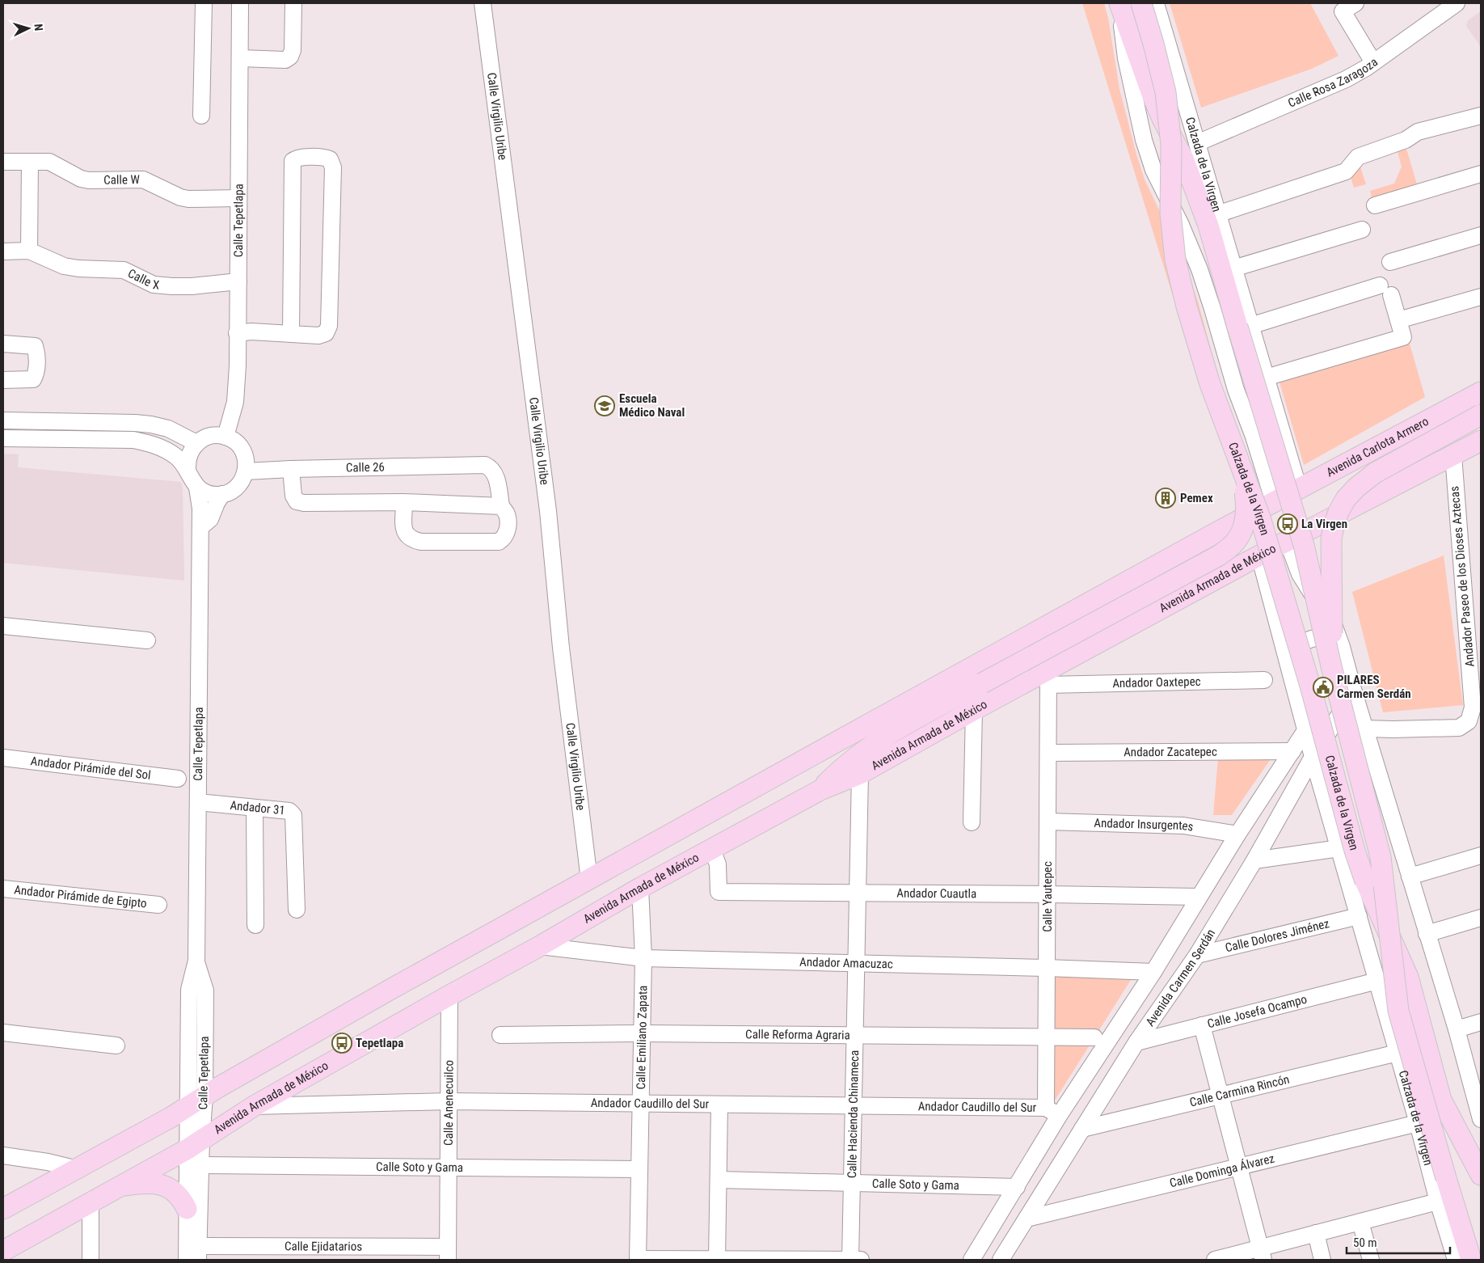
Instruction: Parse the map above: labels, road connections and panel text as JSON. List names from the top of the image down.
{
  "streets": {
    "main road": ["Calzada de la Virgen", "Avenida Carlota Armero", "Avenida Armada de México"],
    "street": [
      "Calle Rosa Zaragoza",
      "Calle Virgilio Uribe",
      "Calle W",
      "Calle Tepetlapa",
      "Calle X",
      "Calle 26",
      "Andador Paseo de los Dioses Aztecas",
      "Andador Oaxtepec",
      "Andador Zacatepec",
      "Andador Pirámide del Sol",
      "Andador 31",
      "Andador Insurgentes",
      "Andador Cuautla",
      "Andador Pirámide de Egipto",
      "Calle Yautepec",
      "Calle Dolores Jiménez",
      "Andador Amacuzac",
      "Avenida Carmen Serdán",
      "Calle Josefa Ocampo",
      "Calle Reforma Agraria",
      "Calle Emiliano Zapata",
      "Calle Carmina Rincón",
      "Calle Anenecuilco",
      "Andador Caudillo del Sur",
      "Calle Hacienda Chinameca",
      "Calle Soto y Gama",
      "Calle Dominga Álvarez",
      "Calle Ejidatarios"
    ]
  },
  "crossings": [
    ["Calle Rosa Zaragoza", "Calzada de la Virgen"],
    ["Calzada de la Virgen", "Avenida Carlota Armero"],
    ["Calzada de la Virgen", "Avenida Armada de México"],
    ["Calzada de la Virgen", "Calle Dolores Jiménez"],
    ["Calzada de la Virgen", "Avenida Carmen Serdán"],
    ["Calzada de la Virgen", "Calle Josefa Ocampo"],
    ["Calzada de la Virgen", "Calle Carmina Rincón"],
    ["Calzada de la Virgen", "Calle Dominga Álvarez"],
    ["Calle W", "Calle Tepetlapa"],
    ["Calle Tepetlapa", "Calle X"],
    ["Calle Tepetlapa", "Calle 26"],
    ["Calle Tepetlapa", "Avenida Armada de México"],
    ["Calle Tepetlapa", "Andador 31"],
    ["Calle Tepetlapa", "Calle Soto y Gama"],
    ["Calle Tepetlapa", "Calle Ejidatarios"],
    ["Avenida Armada de México", "Andador Oaxtepec"],
    ["Avenida Armada de México", "Andador Cuautla"],
    ["Avenida Armada de México", "Calle Yautepec"],
    ["Avenida Armada de México", "Andador Amacuzac"],
    ["Avenida Armada de México", "Calle Emiliano Zapata"],
    ["Avenida Armada de México", "Calle Anenecuilco"],
    ["Avenida Armada de México", "Andador Caudillo del Sur"],
    ["Avenida Armada de México", "Calle Hacienda Chinameca"],
    ["Andador Oaxtepec", "Calle Yautepec"],
    ["Andador Zacatepec", "Calle Yautepec"],
    ["Andador Zacatepec", "Avenida Carmen Serdán"],
    ["Andador Insurgentes", "Calle Yautepec"],
    ["Andador Insurgentes", "Avenida Carmen Serdán"],
    ["Andador Cuautla", "Calle Yautepec"],
    ["Andador Cuautla", "Avenida Carmen Serdán"],
    ["Andador Cuautla", "Calle Hacienda Chinameca"],
    ["Calle Yautepec", "Andador Amacuzac"],
    ["Calle Yautepec", "Avenida Carmen Serdán"],
    ["Calle Yautepec", "Calle Reforma Agraria"],
    ["Calle Yautepec", "Andador Caudillo del Sur"],
    ["Calle Dolores Jiménez", "Avenida Carmen Serdán"],
    ["Andador Amacuzac", "Avenida Carmen Serdán"],
    ["Andador Amacuzac", "Calle Emiliano Zapata"],
    ["Andador Amacuzac", "Calle Hacienda Chinameca"],
    ["Avenida Carmen Serdán", "Calle Josefa Ocampo"],
    ["Avenida Carmen Serdán", "Calle Carmina Rincón"],
    ["Avenida Carmen Serdán", "Andador Caudillo del Sur"],
    ["Avenida Carmen Serdán", "Calle Soto y Gama"],
    ["Avenida Carmen Serdán", "Calle Dominga Álvarez"],
    ["Calle Reforma Agraria", "Calle Emiliano Zapata"],
    ["Calle Reforma Agraria", "Calle Hacienda Chinameca"],
    ["Calle Emiliano Zapata", "Andador Caudillo del Sur"],
    ["Calle Emiliano Zapata", "Calle Soto y Gama"],
    ["Calle Anenecuilco", "Andador Caudillo del Sur"],
    ["Calle Anenecuilco", "Calle Soto y Gama"],
    ["Calle Anenecuilco", "Calle Ejidatarios"],
    ["Andador Caudillo del Sur", "Calle Hacienda Chinameca"],
    ["Calle Hacienda Chinameca", "Calle Soto y Gama"]
  ],
  "places": {
    "school or university": ["Escuela Médico Naval"],
    "building": ["Pemex"],
    "bus stop": ["La Virgen", "Tepetlapa"],
    "public building": ["PILARES Carmen Serdán"]
  },
  "scale_bar": "50 m",
  "north": "right"
}
